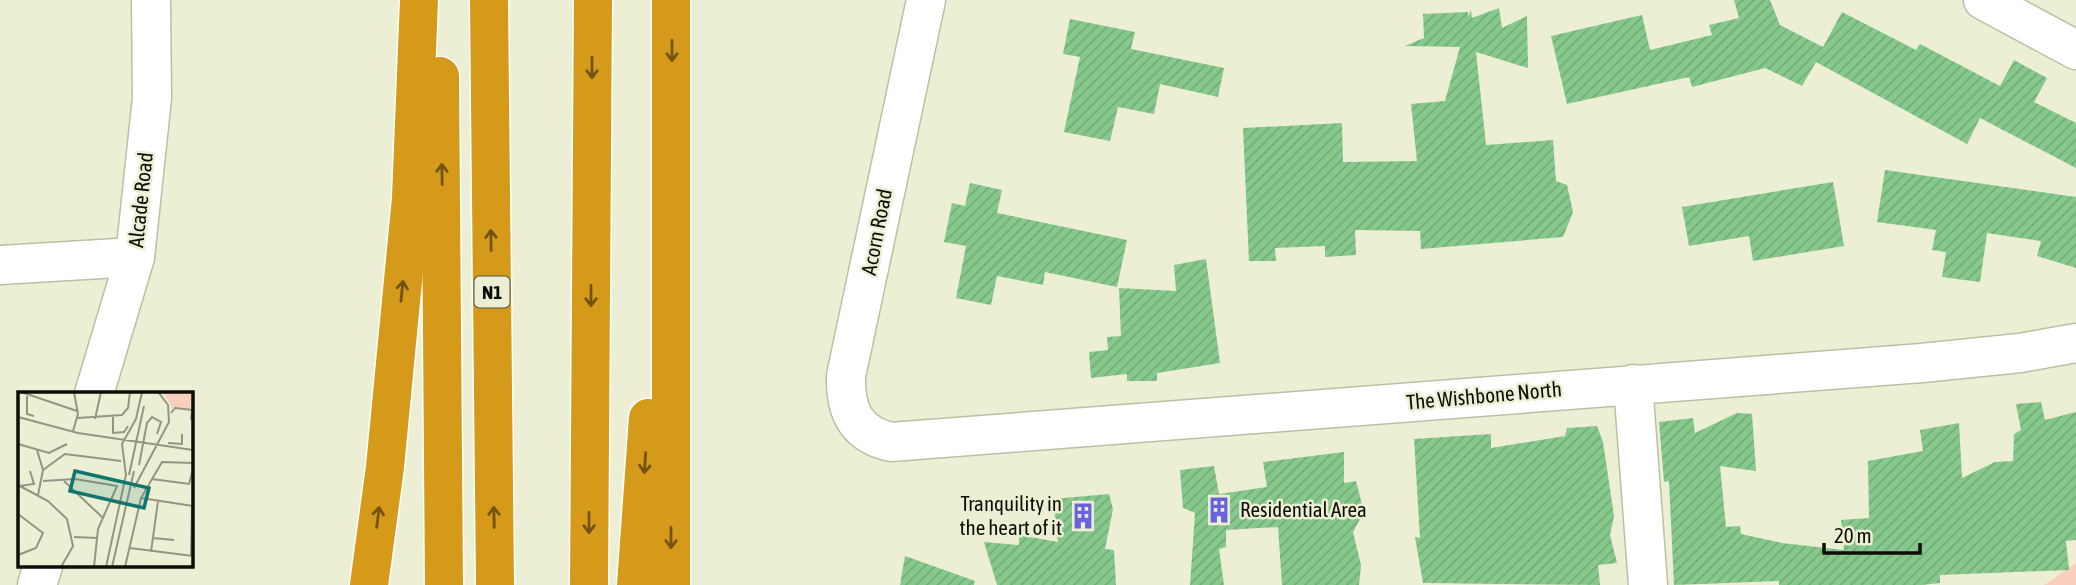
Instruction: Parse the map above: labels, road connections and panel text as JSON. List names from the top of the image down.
{
  "streets": {
    "highway": ["N1"],
    "street": ["Alcade Road", "Acorn Road", "The Wishbone North"]
  },
  "crossings": [
    ["Acorn Road", "The Wishbone North"]
  ],
  "places": {
    "building": ["Residential Area", "Tranquility in the heart of it"]
  },
  "scale_bar": "20 m"
}
